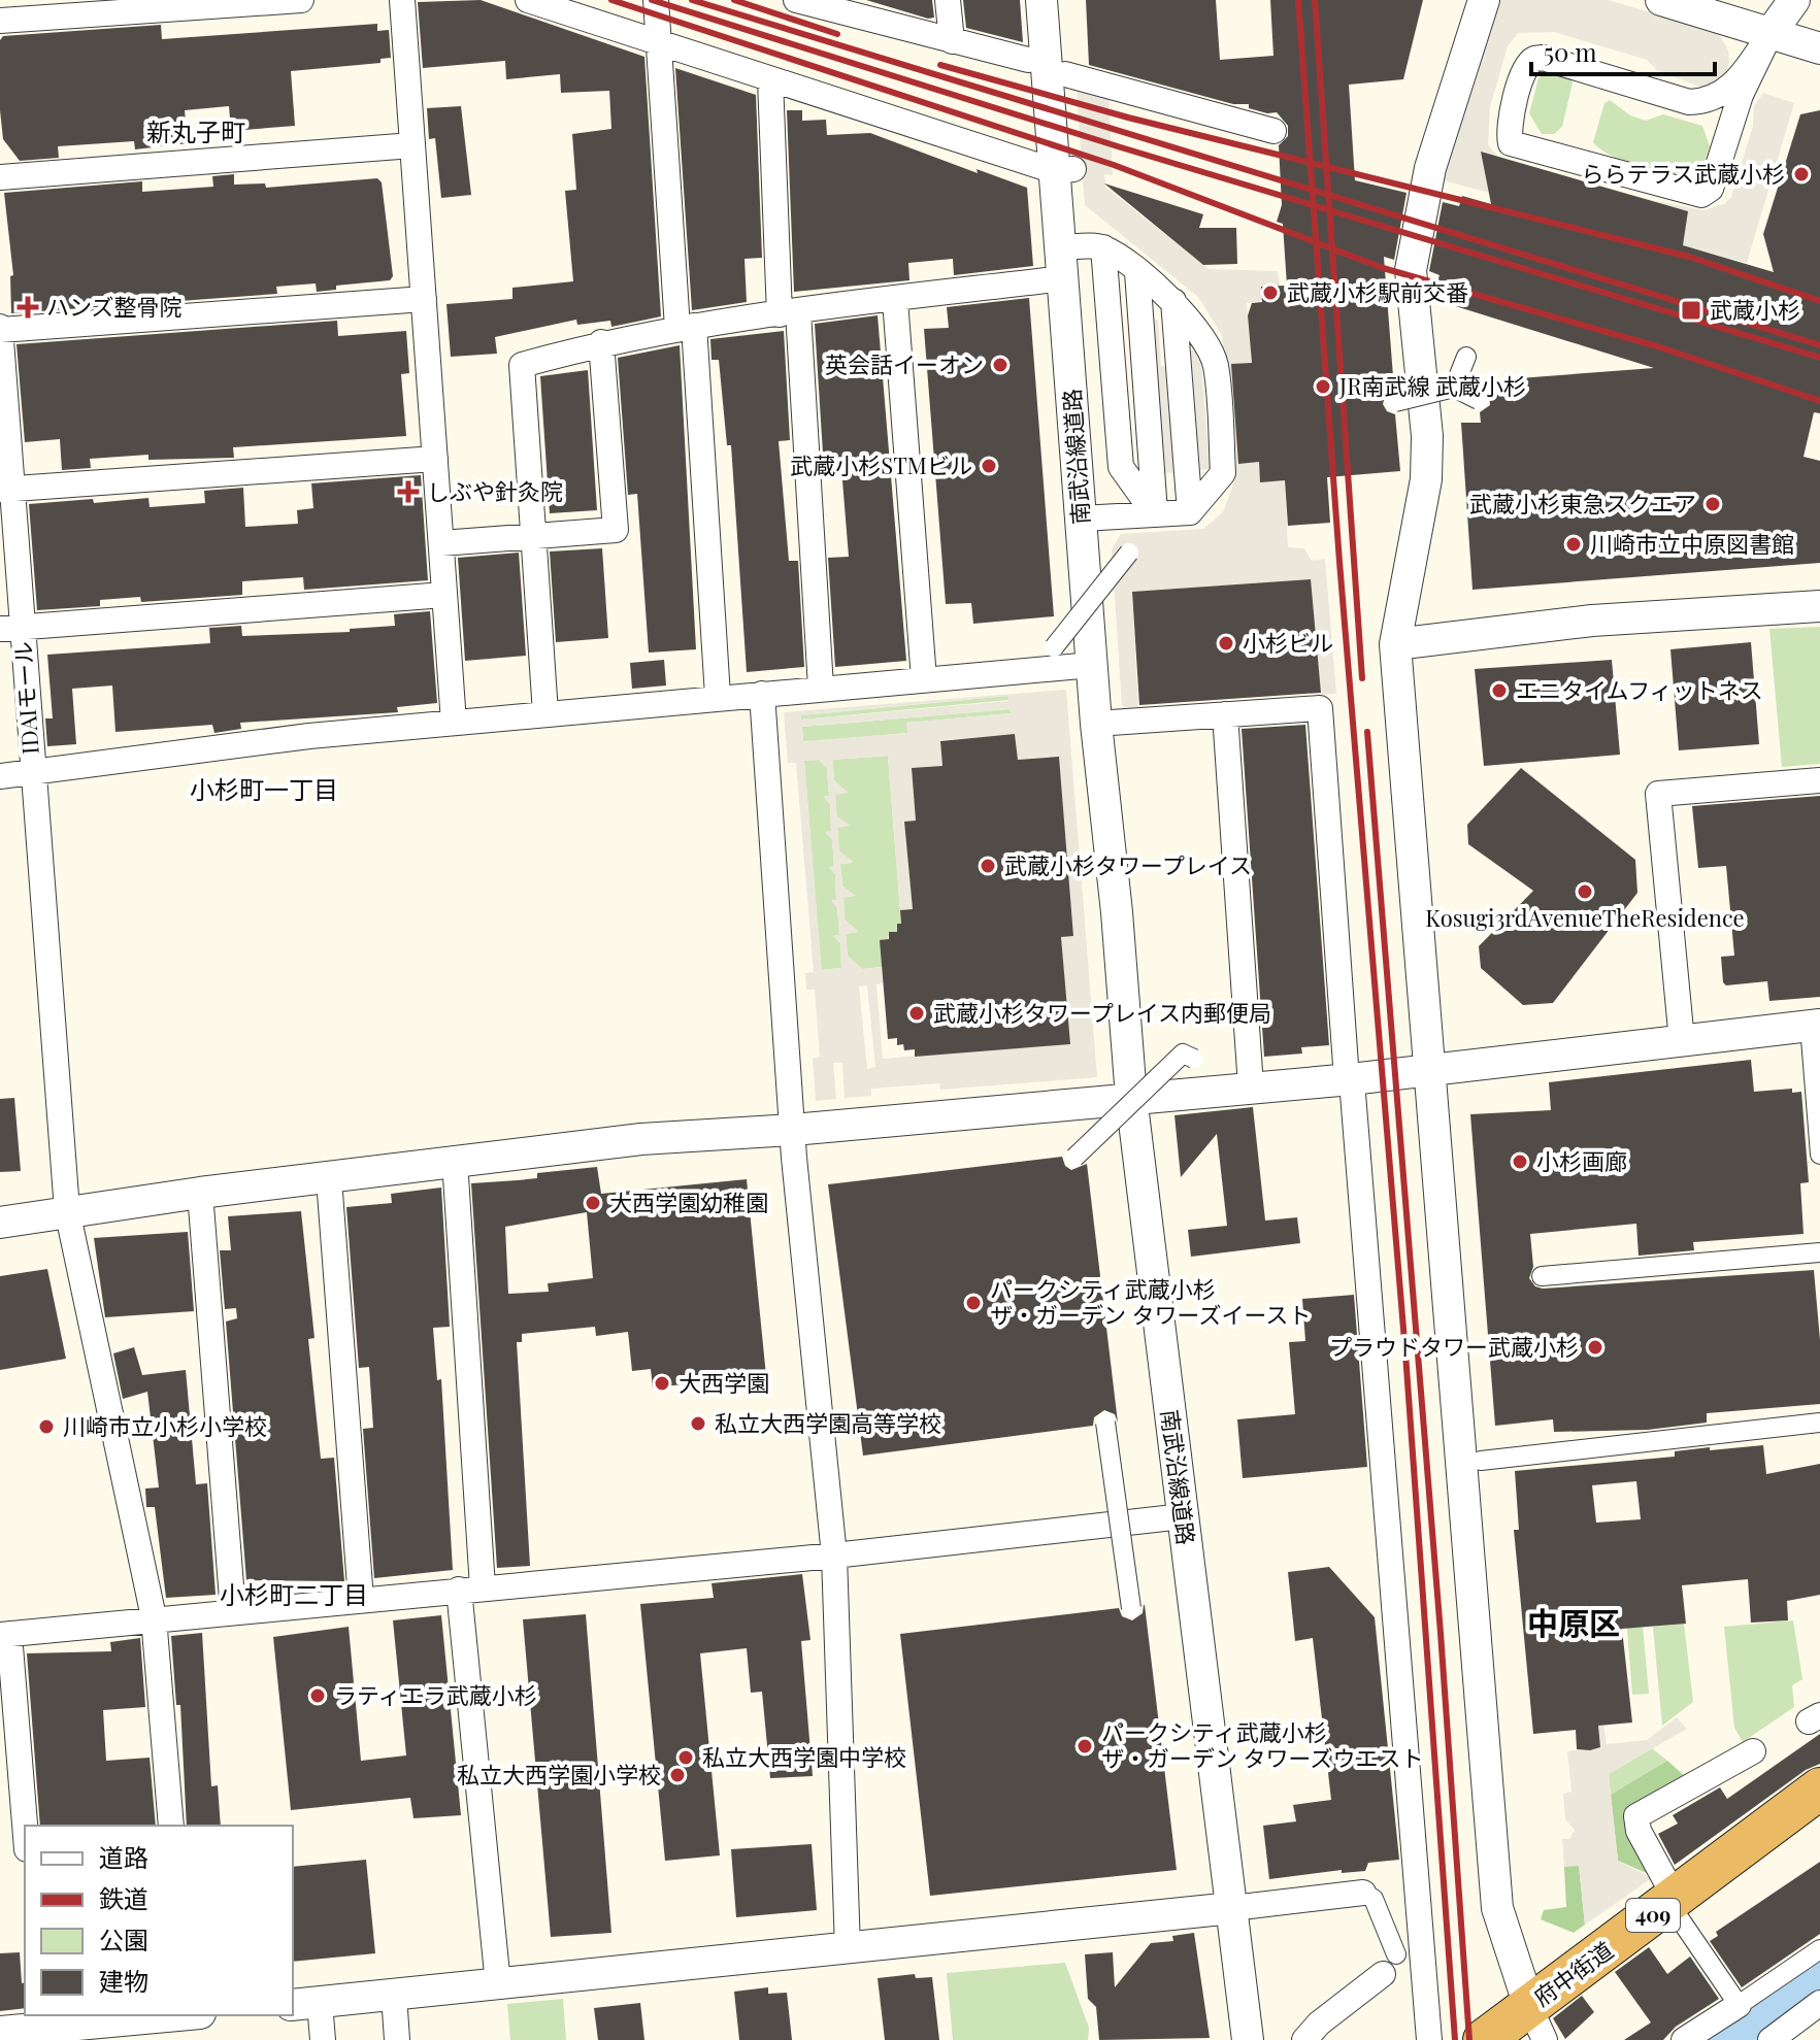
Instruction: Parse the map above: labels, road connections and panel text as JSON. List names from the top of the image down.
{
  "streets": {
    "highway": ["409", "府中街道"],
    "street": ["南武沿線道路", "IDAIモール"]
  },
  "districts": [
    "新丸子町",
    "小杉町一丁目",
    "小杉町二丁目",
    "中原区"
  ],
  "places": {
    "other": [
      "ららテラス武蔵小杉",
      "武蔵小杉駅前交番",
      "英会話イーオン",
      "JR南武線 武蔵小杉",
      "武蔵小杉STMビル",
      "武蔵小杉東急スクエア",
      "川崎市立中原図書館",
      "小杉ビル",
      "エニタイムフィットネス",
      "武蔵小杉タワープレイス",
      "Kosugi3rdAvenueTheResidence",
      "武蔵小杉タワープレイス内郵便局",
      "小杉画廊",
      "大西学園幼稚園",
      "パークシティ武蔵小杉 ザ・ガーデン タワーズイースト",
      "プラウドタワー武蔵小杉",
      "大西学園",
      "私立大西学園高等学校",
      "川崎市立小杉小学校",
      "ラティエラ武蔵小杉",
      "パークシティ武蔵小杉 ザ・ガーデン タワーズウエスト",
      "私立大西学園中学校",
      "私立大西学園小学校"
    ],
    "health": ["ハンズ整骨院", "しぶや針灸院"],
    "transit": ["武蔵小杉"]
  },
  "legend": [
    "道路",
    "鉄道",
    "公園",
    "建物"
  ],
  "scale_bar": "50 m"
}
